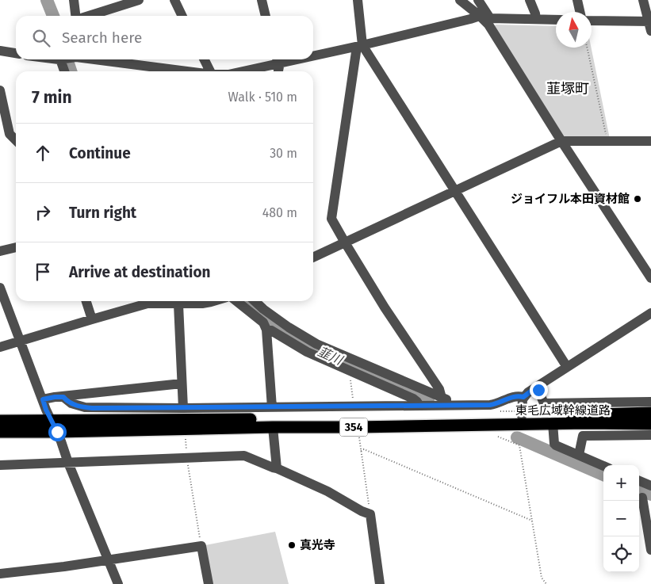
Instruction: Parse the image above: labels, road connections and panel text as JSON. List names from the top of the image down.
{
  "streets": {
    "highway": ["東毛広域幹線道路", "354"]
  },
  "districts": ["韮塚町"],
  "water": ["韮川"],
  "places": ["ジョイフル本田資材館", "真光寺"],
  "north": "top",
  "page": {
    "search": "Search here",
    "heading": ["7 min", "Walk · 510 m"],
    "list": [
      ["Continue", "30 m"],
      ["Turn right", "480 m"],
      "Arrive at destination"
    ],
    "map_buttons": ["+", "−"]
  }
}
